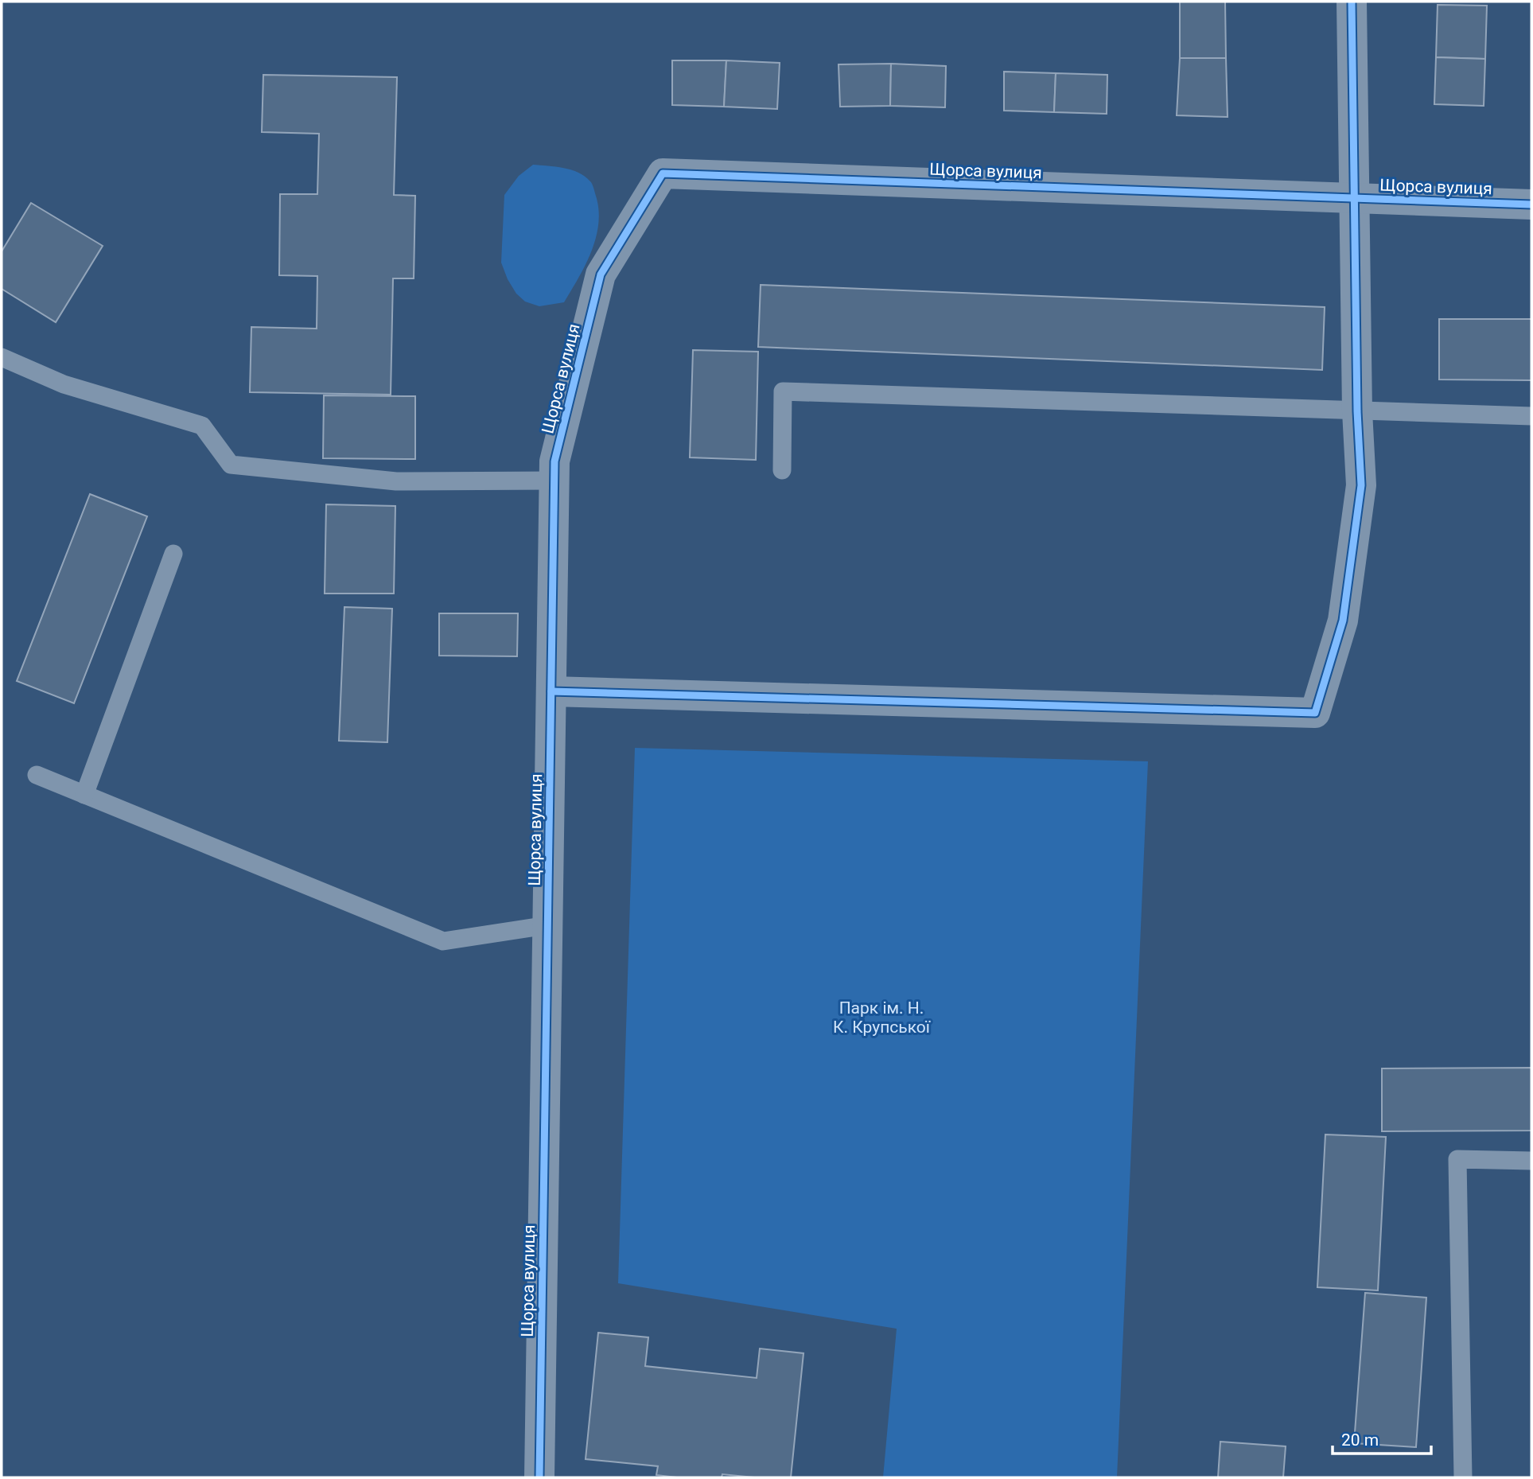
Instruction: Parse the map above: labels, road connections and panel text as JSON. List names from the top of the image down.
{
  "streets": {
    "street": ["Щорса вулиця"]
  },
  "parks": ["Парк ім. Н. К. Крупської"],
  "scale_bar": "20 m"
}
